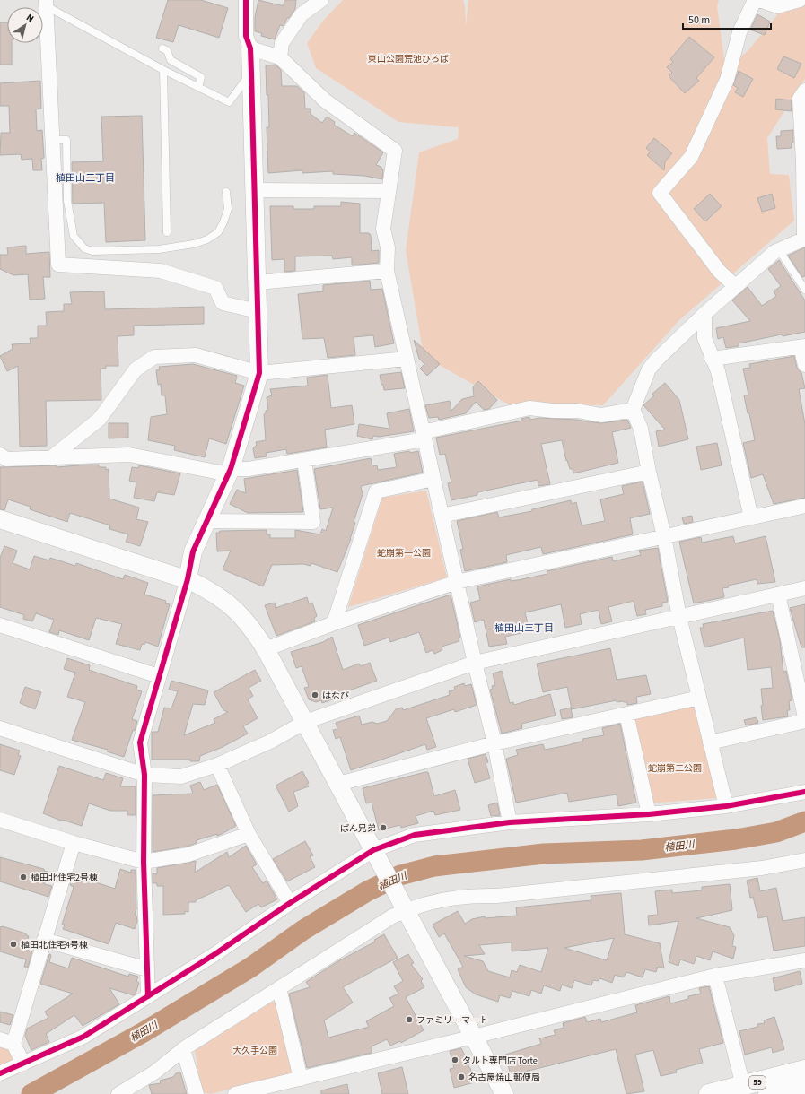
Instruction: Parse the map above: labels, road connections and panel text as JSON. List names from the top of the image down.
{
  "streets": {
    "main road": ["59"]
  },
  "districts": ["植田山二丁目", "植田山三丁目"],
  "water": ["植田川"],
  "parks": [
    "東山公園荒池ひろば",
    "蛇崩第一公園",
    "蛇崩第二公園",
    "大久手公園"
  ],
  "places": [
    "はなび",
    "ぱん兄弟",
    "植田北住宅2号棟",
    "植田北住宅4号棟",
    "ファミリーマート",
    "タルト専門店 Torte",
    "名古屋焼山郵便局"
  ],
  "scale_bar": "50 m",
  "north": "top right"
}
